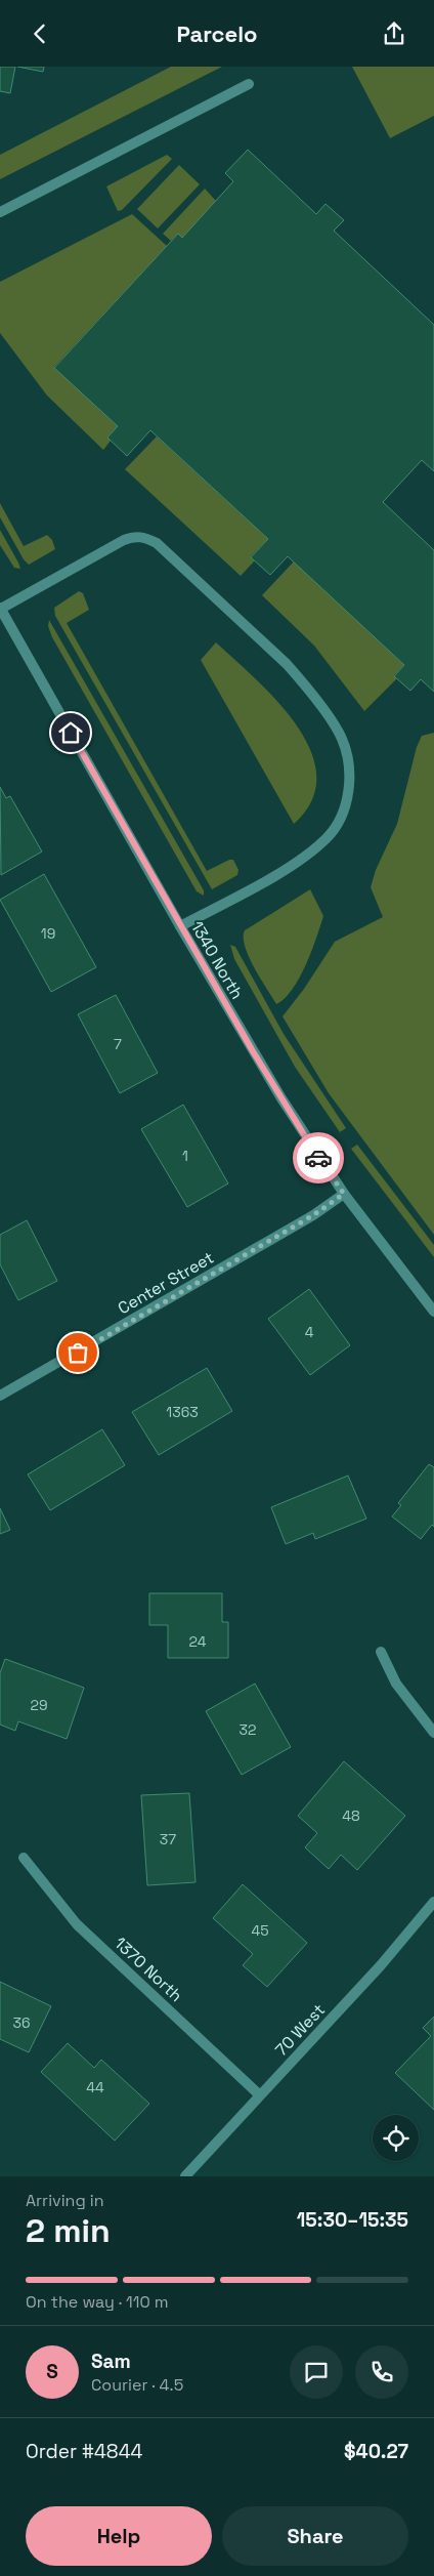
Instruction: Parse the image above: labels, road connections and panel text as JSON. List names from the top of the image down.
{
  "streets": {
    "street": [
      "1340 North",
      "Center Street",
      "1370 North",
      "70 West"
    ]
  },
  "crossings": [
    ["1340 North", "Center Street"],
    ["1370 North", "70 West"]
  ],
  "house_numbers": [
    "19",
    "7",
    "1",
    "4",
    "1363",
    "24",
    "29",
    "32",
    "48",
    "37",
    "45",
    "36",
    "44"
  ],
  "page": {
    "header": "Parcelo",
    "heading": ["2 min", "Arriving in", "15:30–15:35"],
    "panel": [
      "Sam",
      "Courier · 4.5",
      "Order #4844",
      "$40.27"
    ],
    "bar": "On the way · 110 m",
    "round": "S",
    "buttons": ["Help", "Share"]
  }
}
